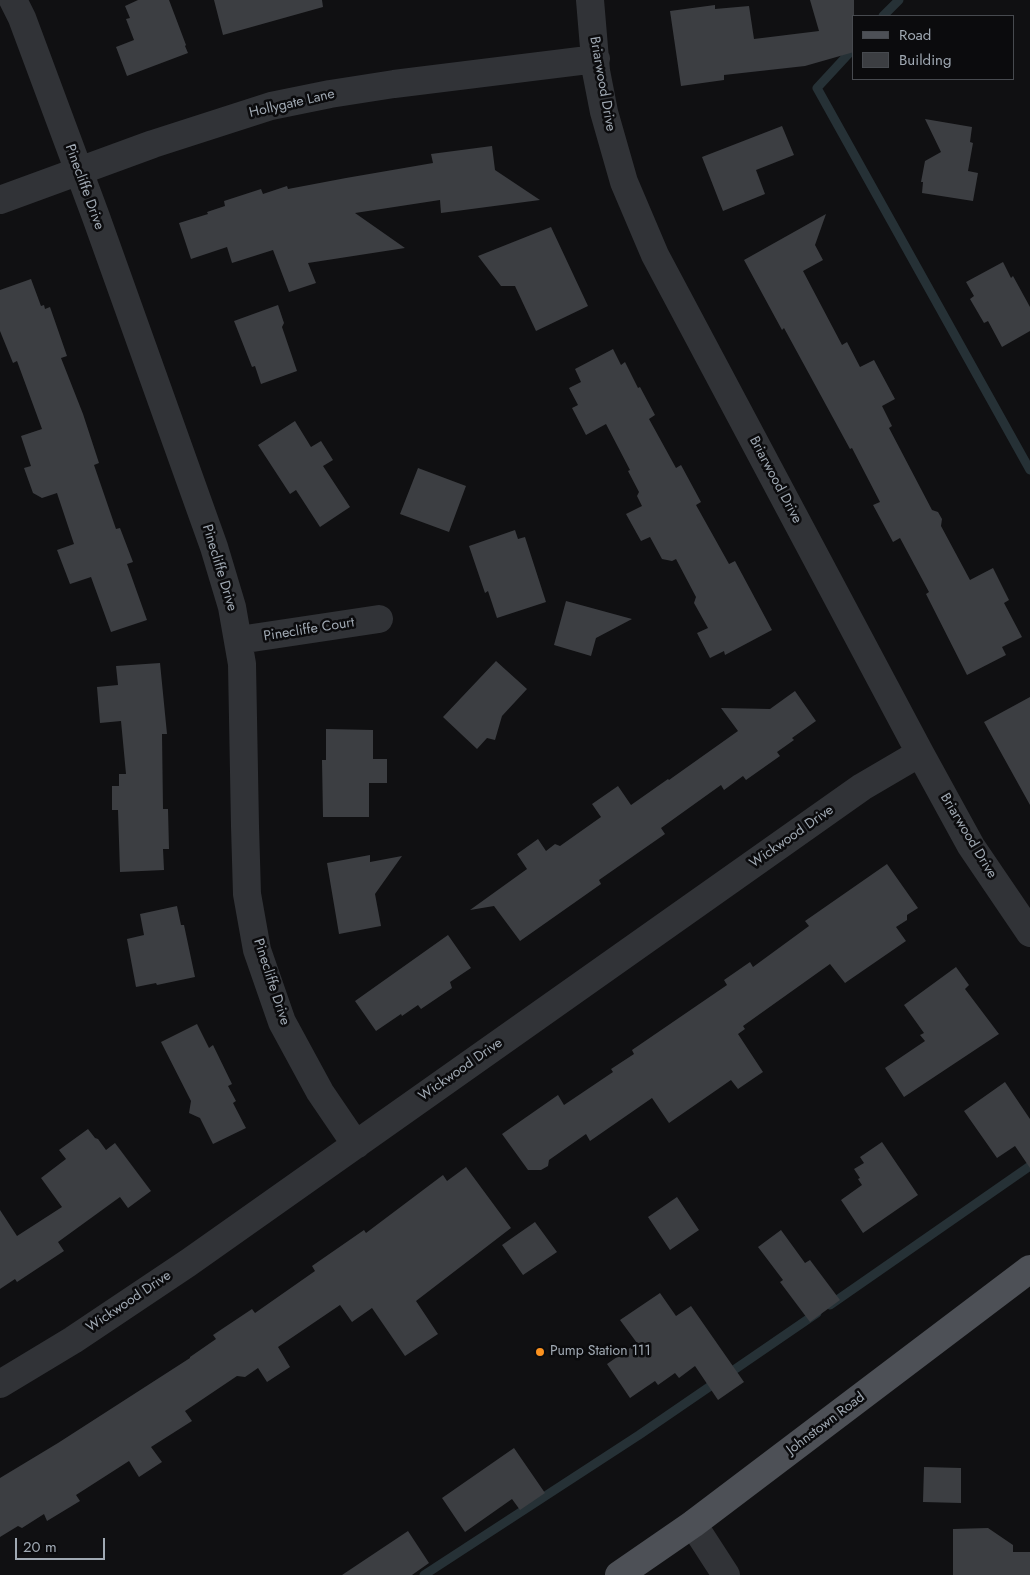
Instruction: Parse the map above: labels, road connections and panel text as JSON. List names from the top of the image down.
{
  "streets": {
    "main road": ["Johnstown Road"],
    "street": [
      "Briarwood Drive",
      "Hollygate Lane",
      "Pinecliffe Drive",
      "Pinecliffe Court",
      "Wickwood Drive"
    ]
  },
  "crossings": [
    ["Briarwood Drive", "Hollygate Lane"],
    ["Briarwood Drive", "Wickwood Drive"],
    ["Hollygate Lane", "Pinecliffe Drive"],
    ["Pinecliffe Drive", "Pinecliffe Court"],
    ["Pinecliffe Drive", "Wickwood Drive"]
  ],
  "places": ["Pump Station 111"],
  "legend": ["Road", "Building"],
  "scale_bar": "20 m"
}
